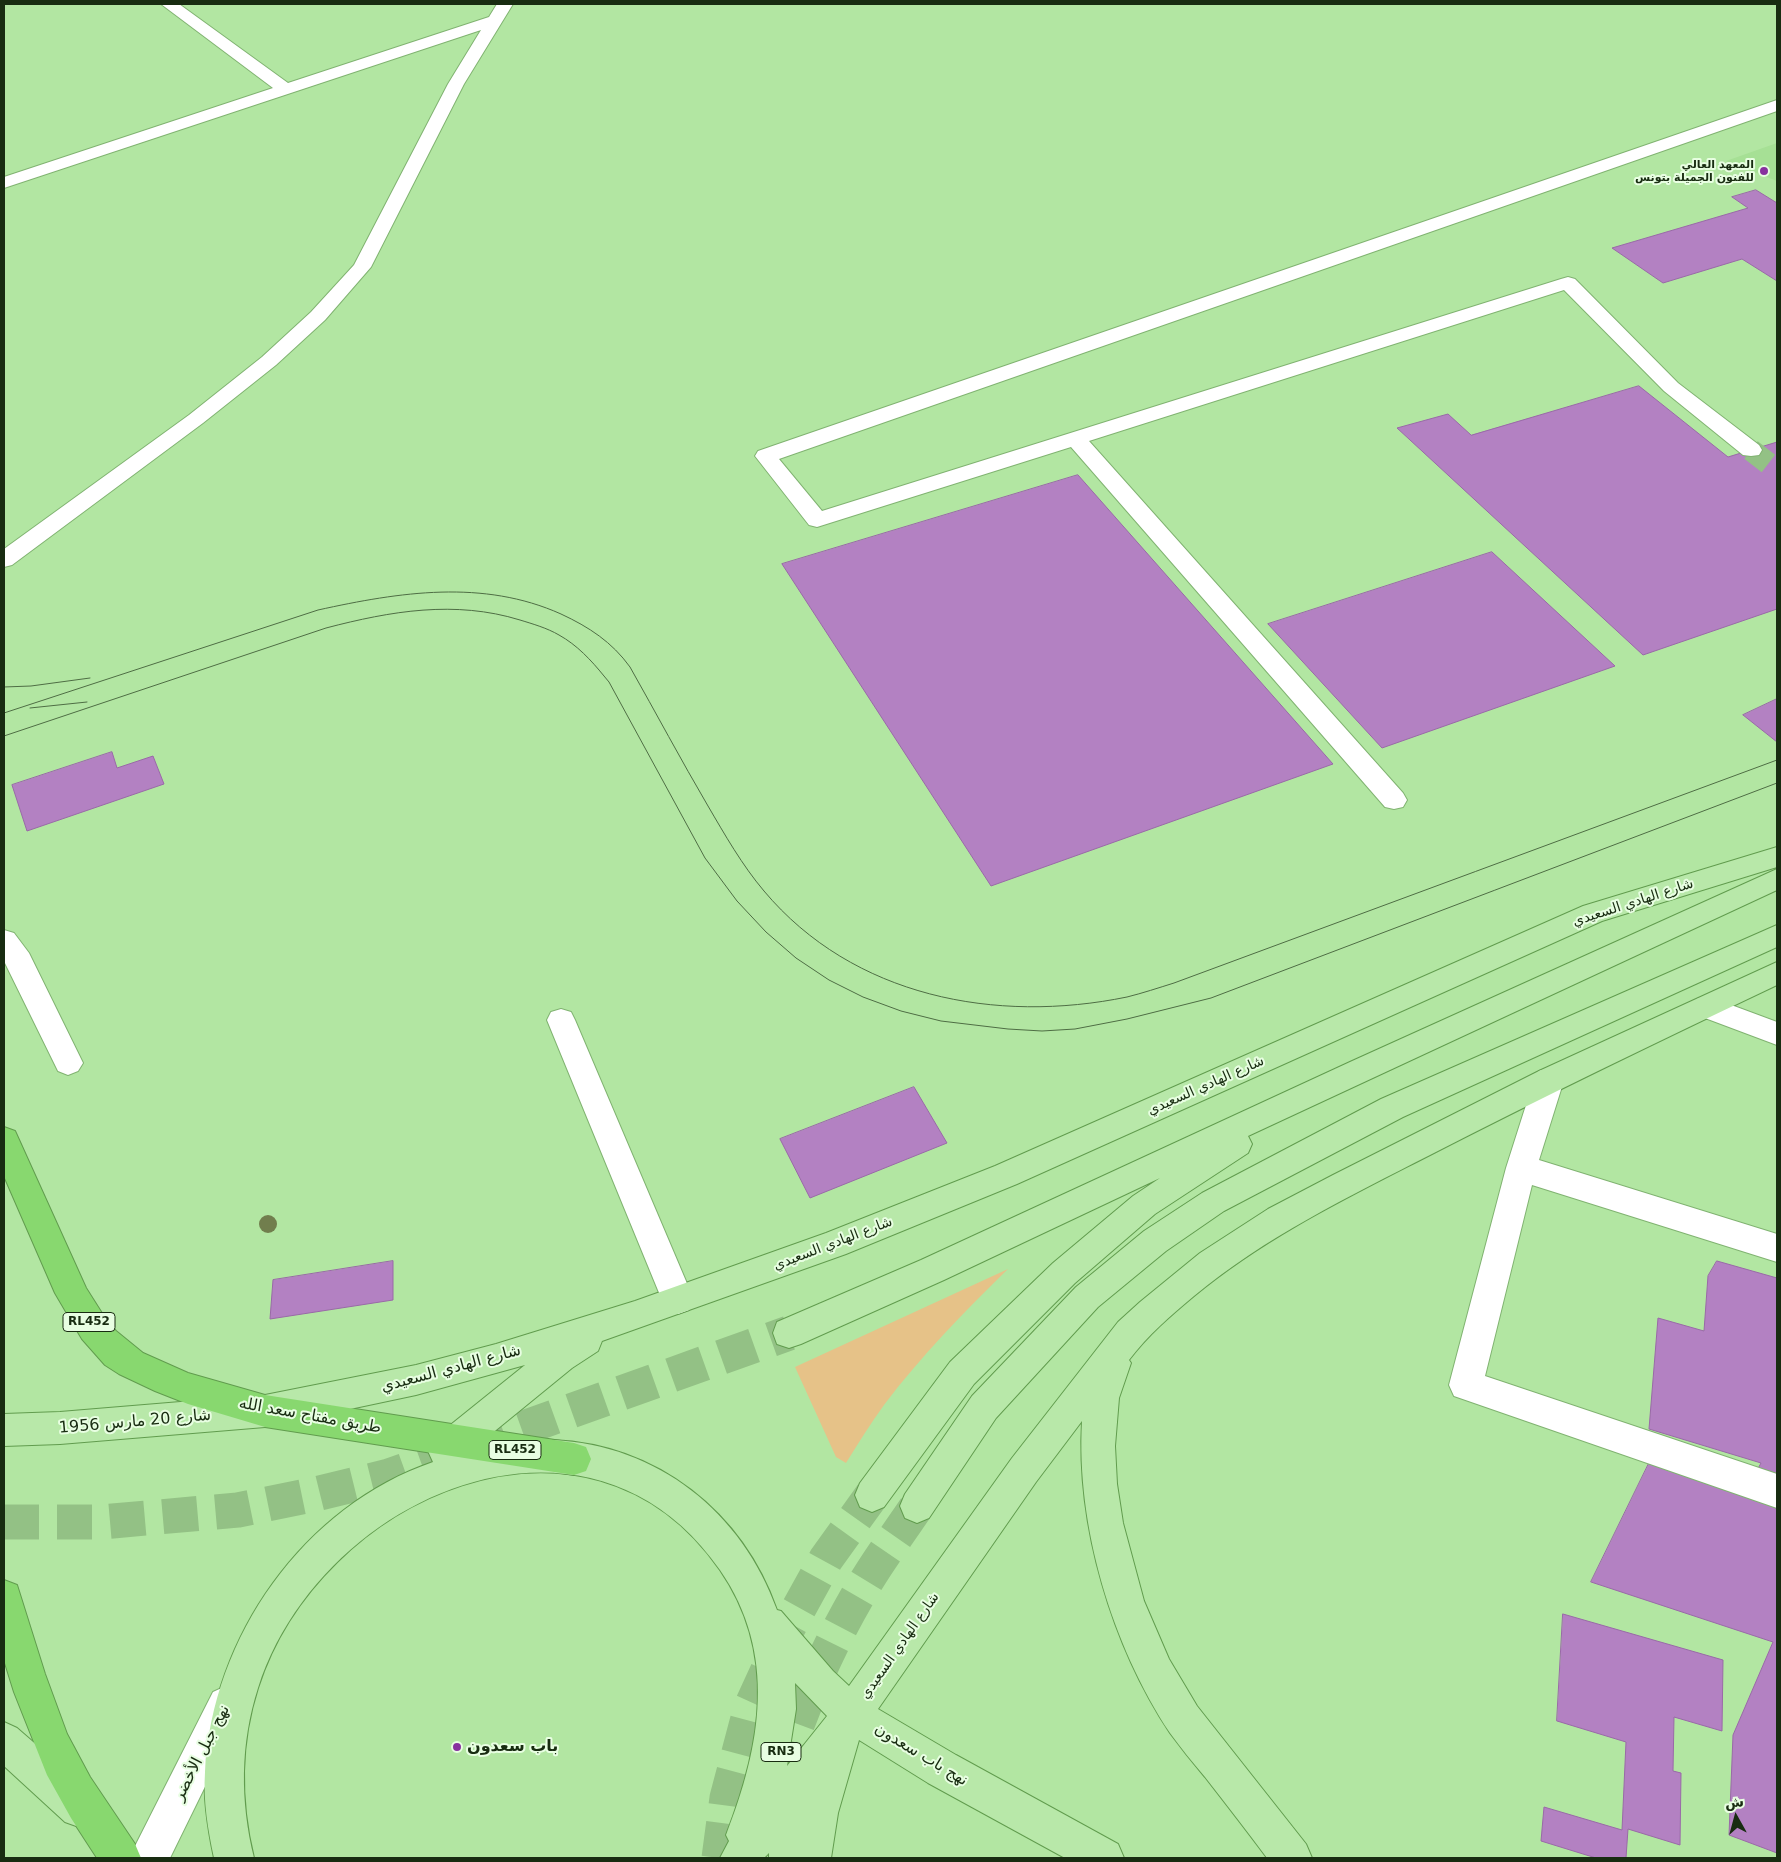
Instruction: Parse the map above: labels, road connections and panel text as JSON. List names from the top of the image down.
{
  "streets": {
    "highway": ["RL452", "طريق مفتاح سعد الله"],
    "main road": [
      "شارع الهادي السعيدي",
      "شارع 20 مارس 1956",
      "RN3",
      "نهج باب سعدون"
    ],
    "street": ["نهج جبل الأخضر"]
  },
  "crossings": [
    ["شارع الهادي السعيدي", "RL452"],
    ["شارع الهادي السعيدي", "طريق مفتاح سعد الله"],
    ["شارع الهادي السعيدي", "شارع 20 مارس 1956"],
    ["شارع الهادي السعيدي", "RN3"],
    ["شارع الهادي السعيدي", "نهج باب سعدون"],
    ["RL452", "طريق مفتاح سعد الله"],
    ["RL452", "RN3"],
    ["RL452", "نهج جبل الأخضر"],
    ["RL452", "نهج باب سعدون"],
    ["طريق مفتاح سعد الله", "شارع 20 مارس 1956"]
  ],
  "places": ["المعهد العالي للفنون الجميلة بتونس", "باب سعدون"],
  "north": "top"
}
